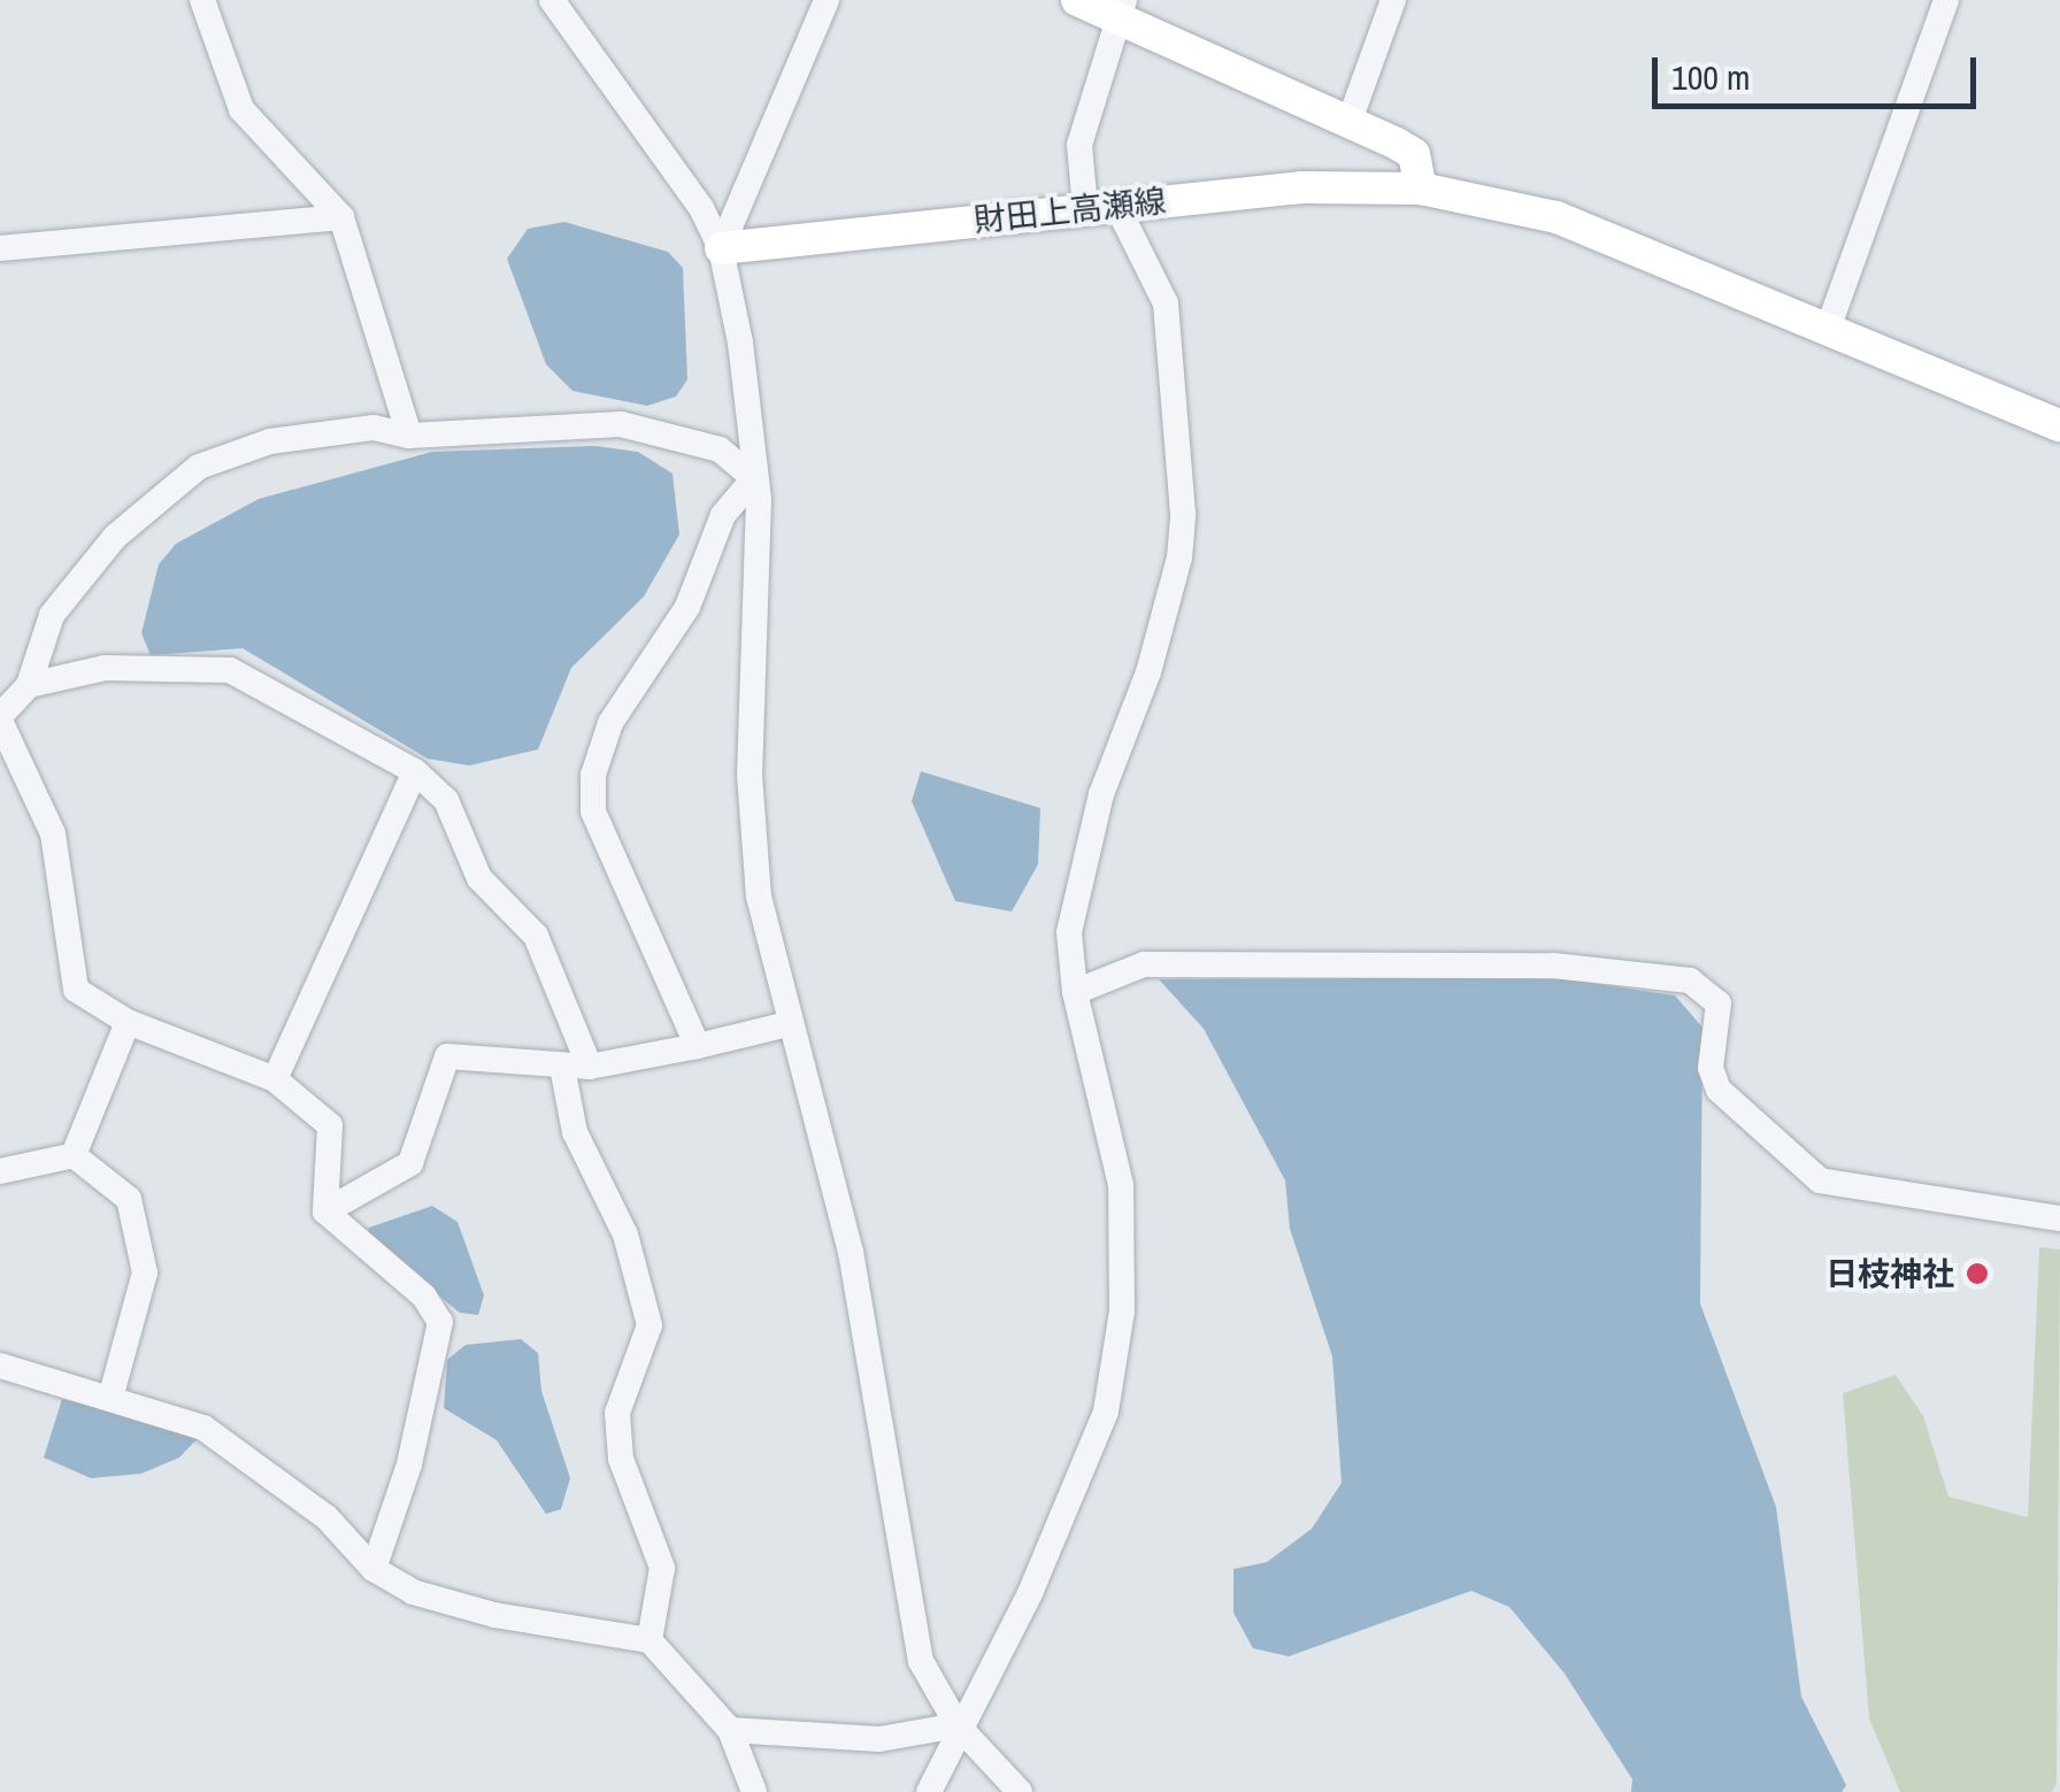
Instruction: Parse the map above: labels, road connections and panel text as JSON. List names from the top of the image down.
{
  "streets": {
    "main road": ["財田上高瀬線"]
  },
  "places": ["日枝神社"],
  "scale_bar": "100 m"
}
